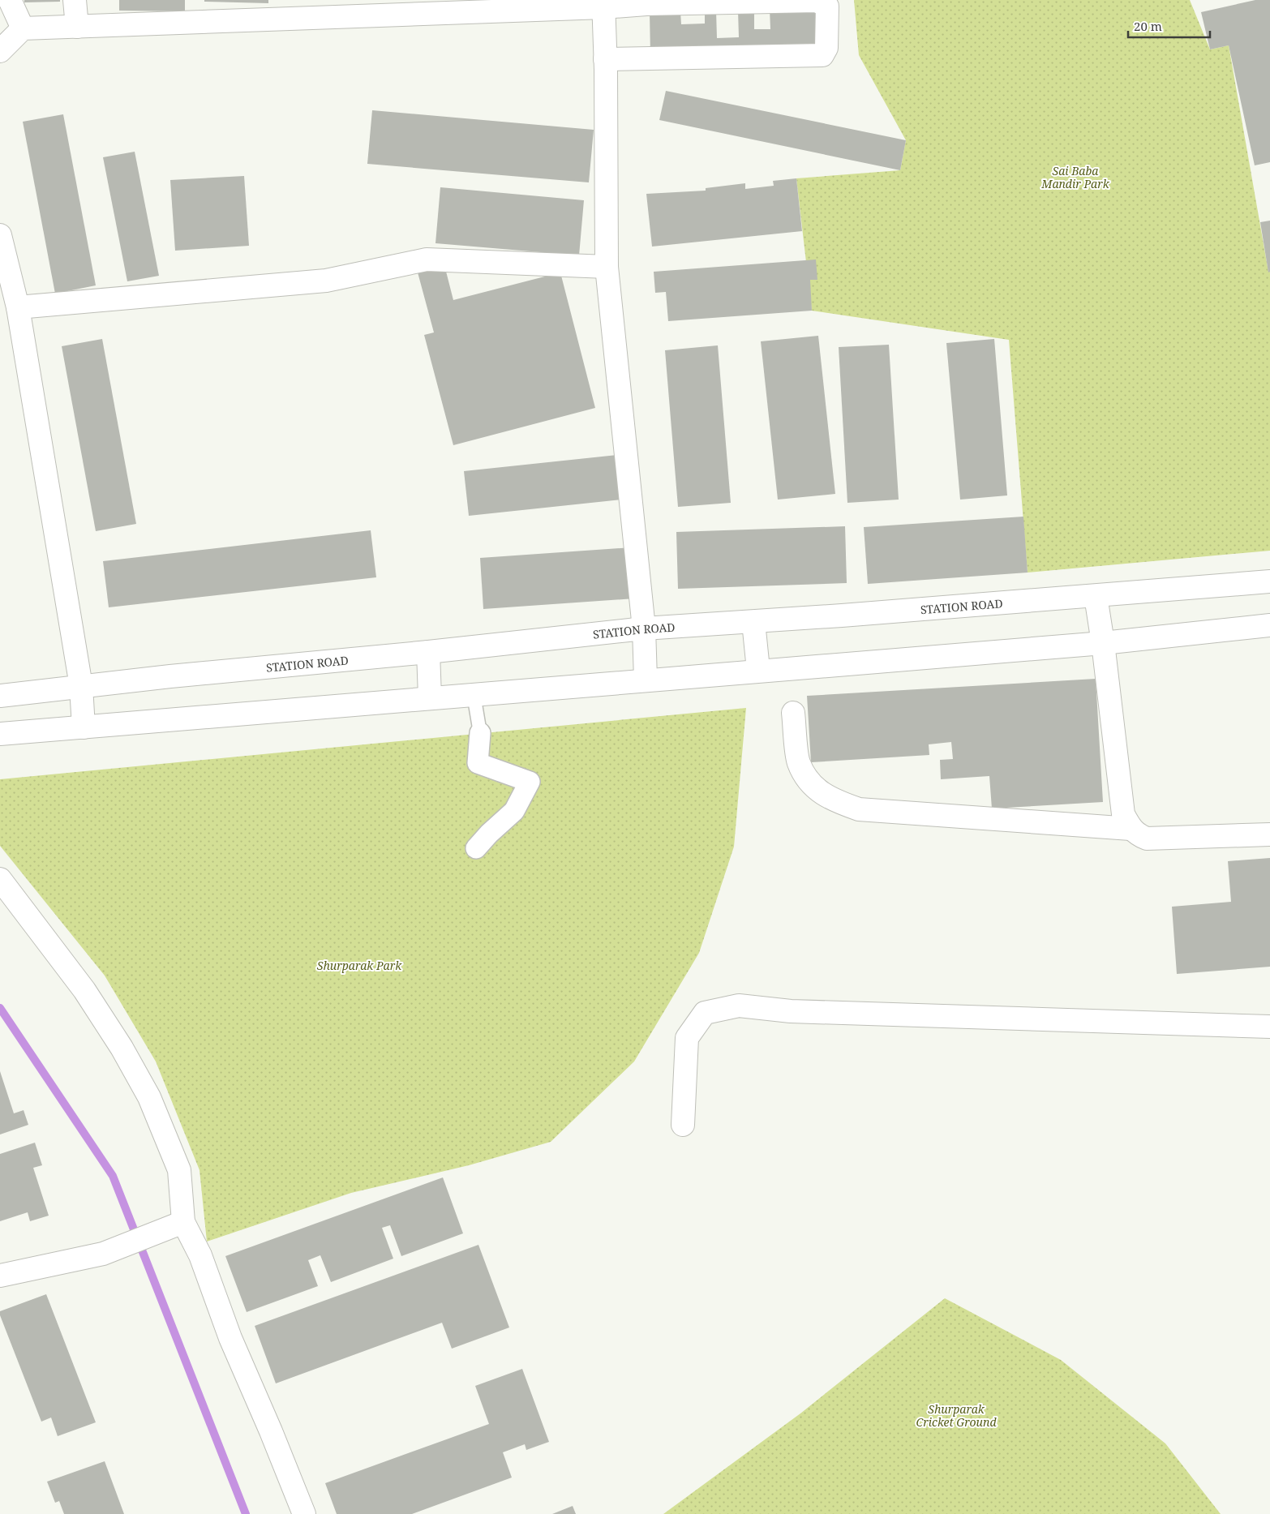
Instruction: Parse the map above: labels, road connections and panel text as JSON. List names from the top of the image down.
{
  "streets": {
    "street": ["STATION ROAD"]
  },
  "parks": ["Sai Baba Mandir Park", "Shurparak Park", "Shurparak Cricket Ground"],
  "scale_bar": "20 m"
}
